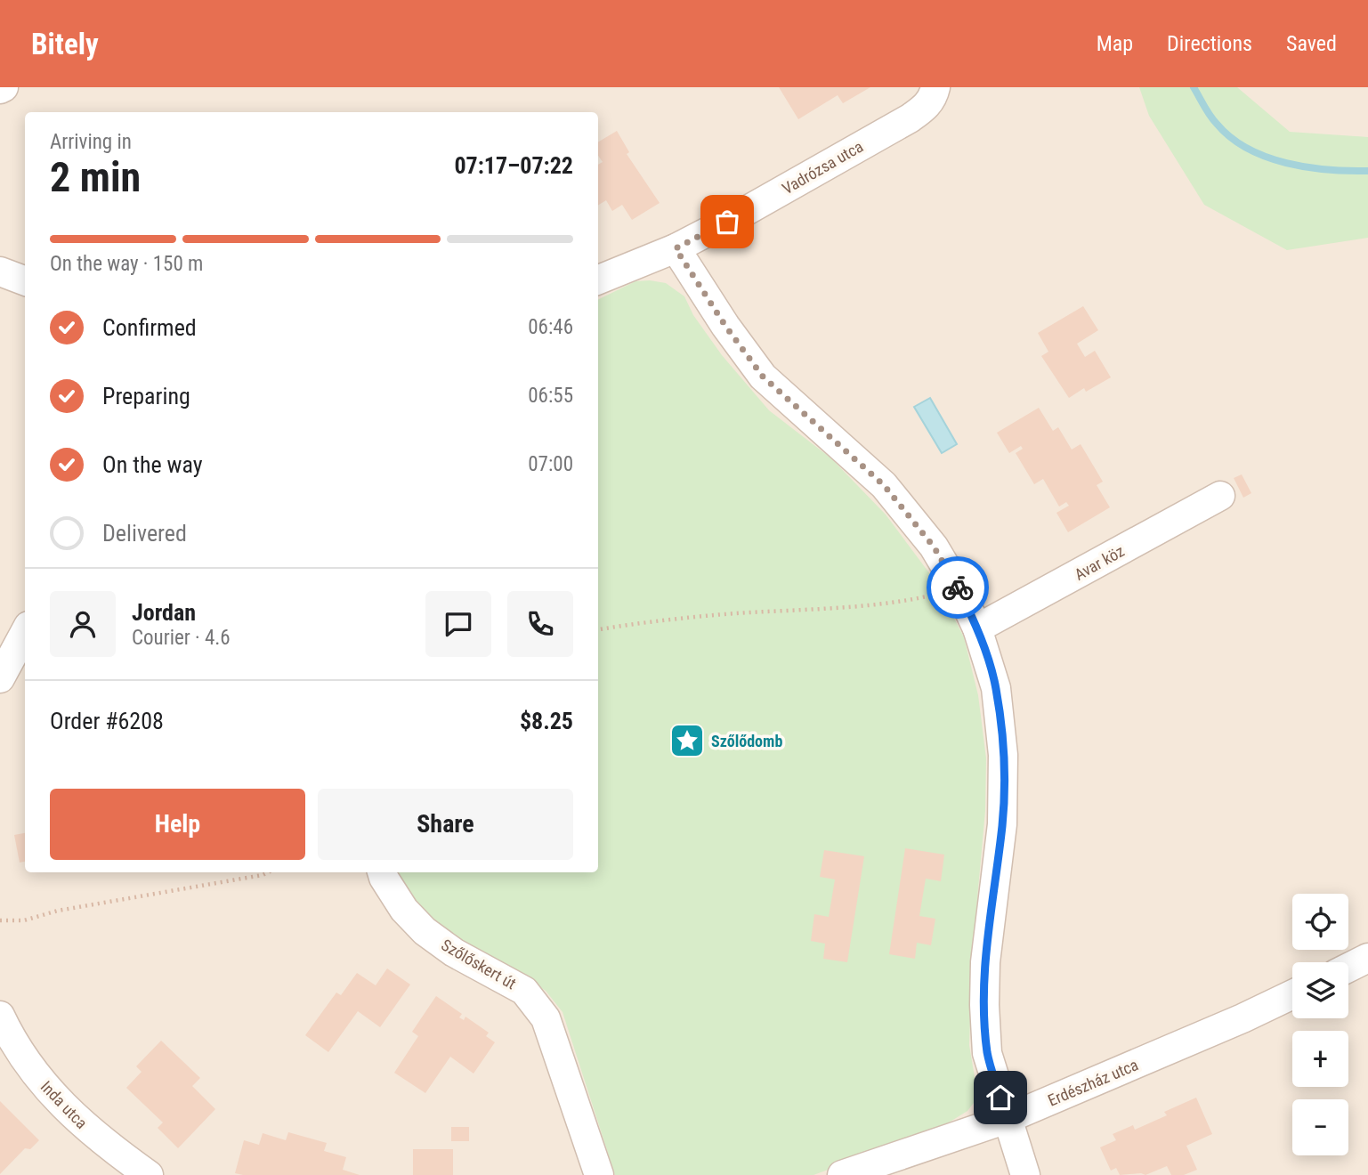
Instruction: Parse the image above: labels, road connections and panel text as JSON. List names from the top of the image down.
{
  "streets": {
    "street": [
      "Vadrózsa utca",
      "Avar köz",
      "Szőlőskert út",
      "Erdészház utca",
      "Inda utca"
    ]
  },
  "places": {
    "place": ["Szőlődomb"]
  },
  "page": {
    "header": "Bitely",
    "nav": ["Map", "Directions", "Saved"],
    "heading": ["2 min", "Arriving in", "07:17–07:22"],
    "panel": [
      "Jordan",
      "Courier · 4.6",
      "Order #6208",
      "$8.25"
    ],
    "bar": "On the way · 150 m",
    "list": [
      ["Confirmed", "06:46"],
      ["Preparing", "06:55"],
      ["On the way", "07:00"],
      "Delivered"
    ],
    "buttons": ["Help", "Share"],
    "map_buttons": ["+", "−"]
  }
}
